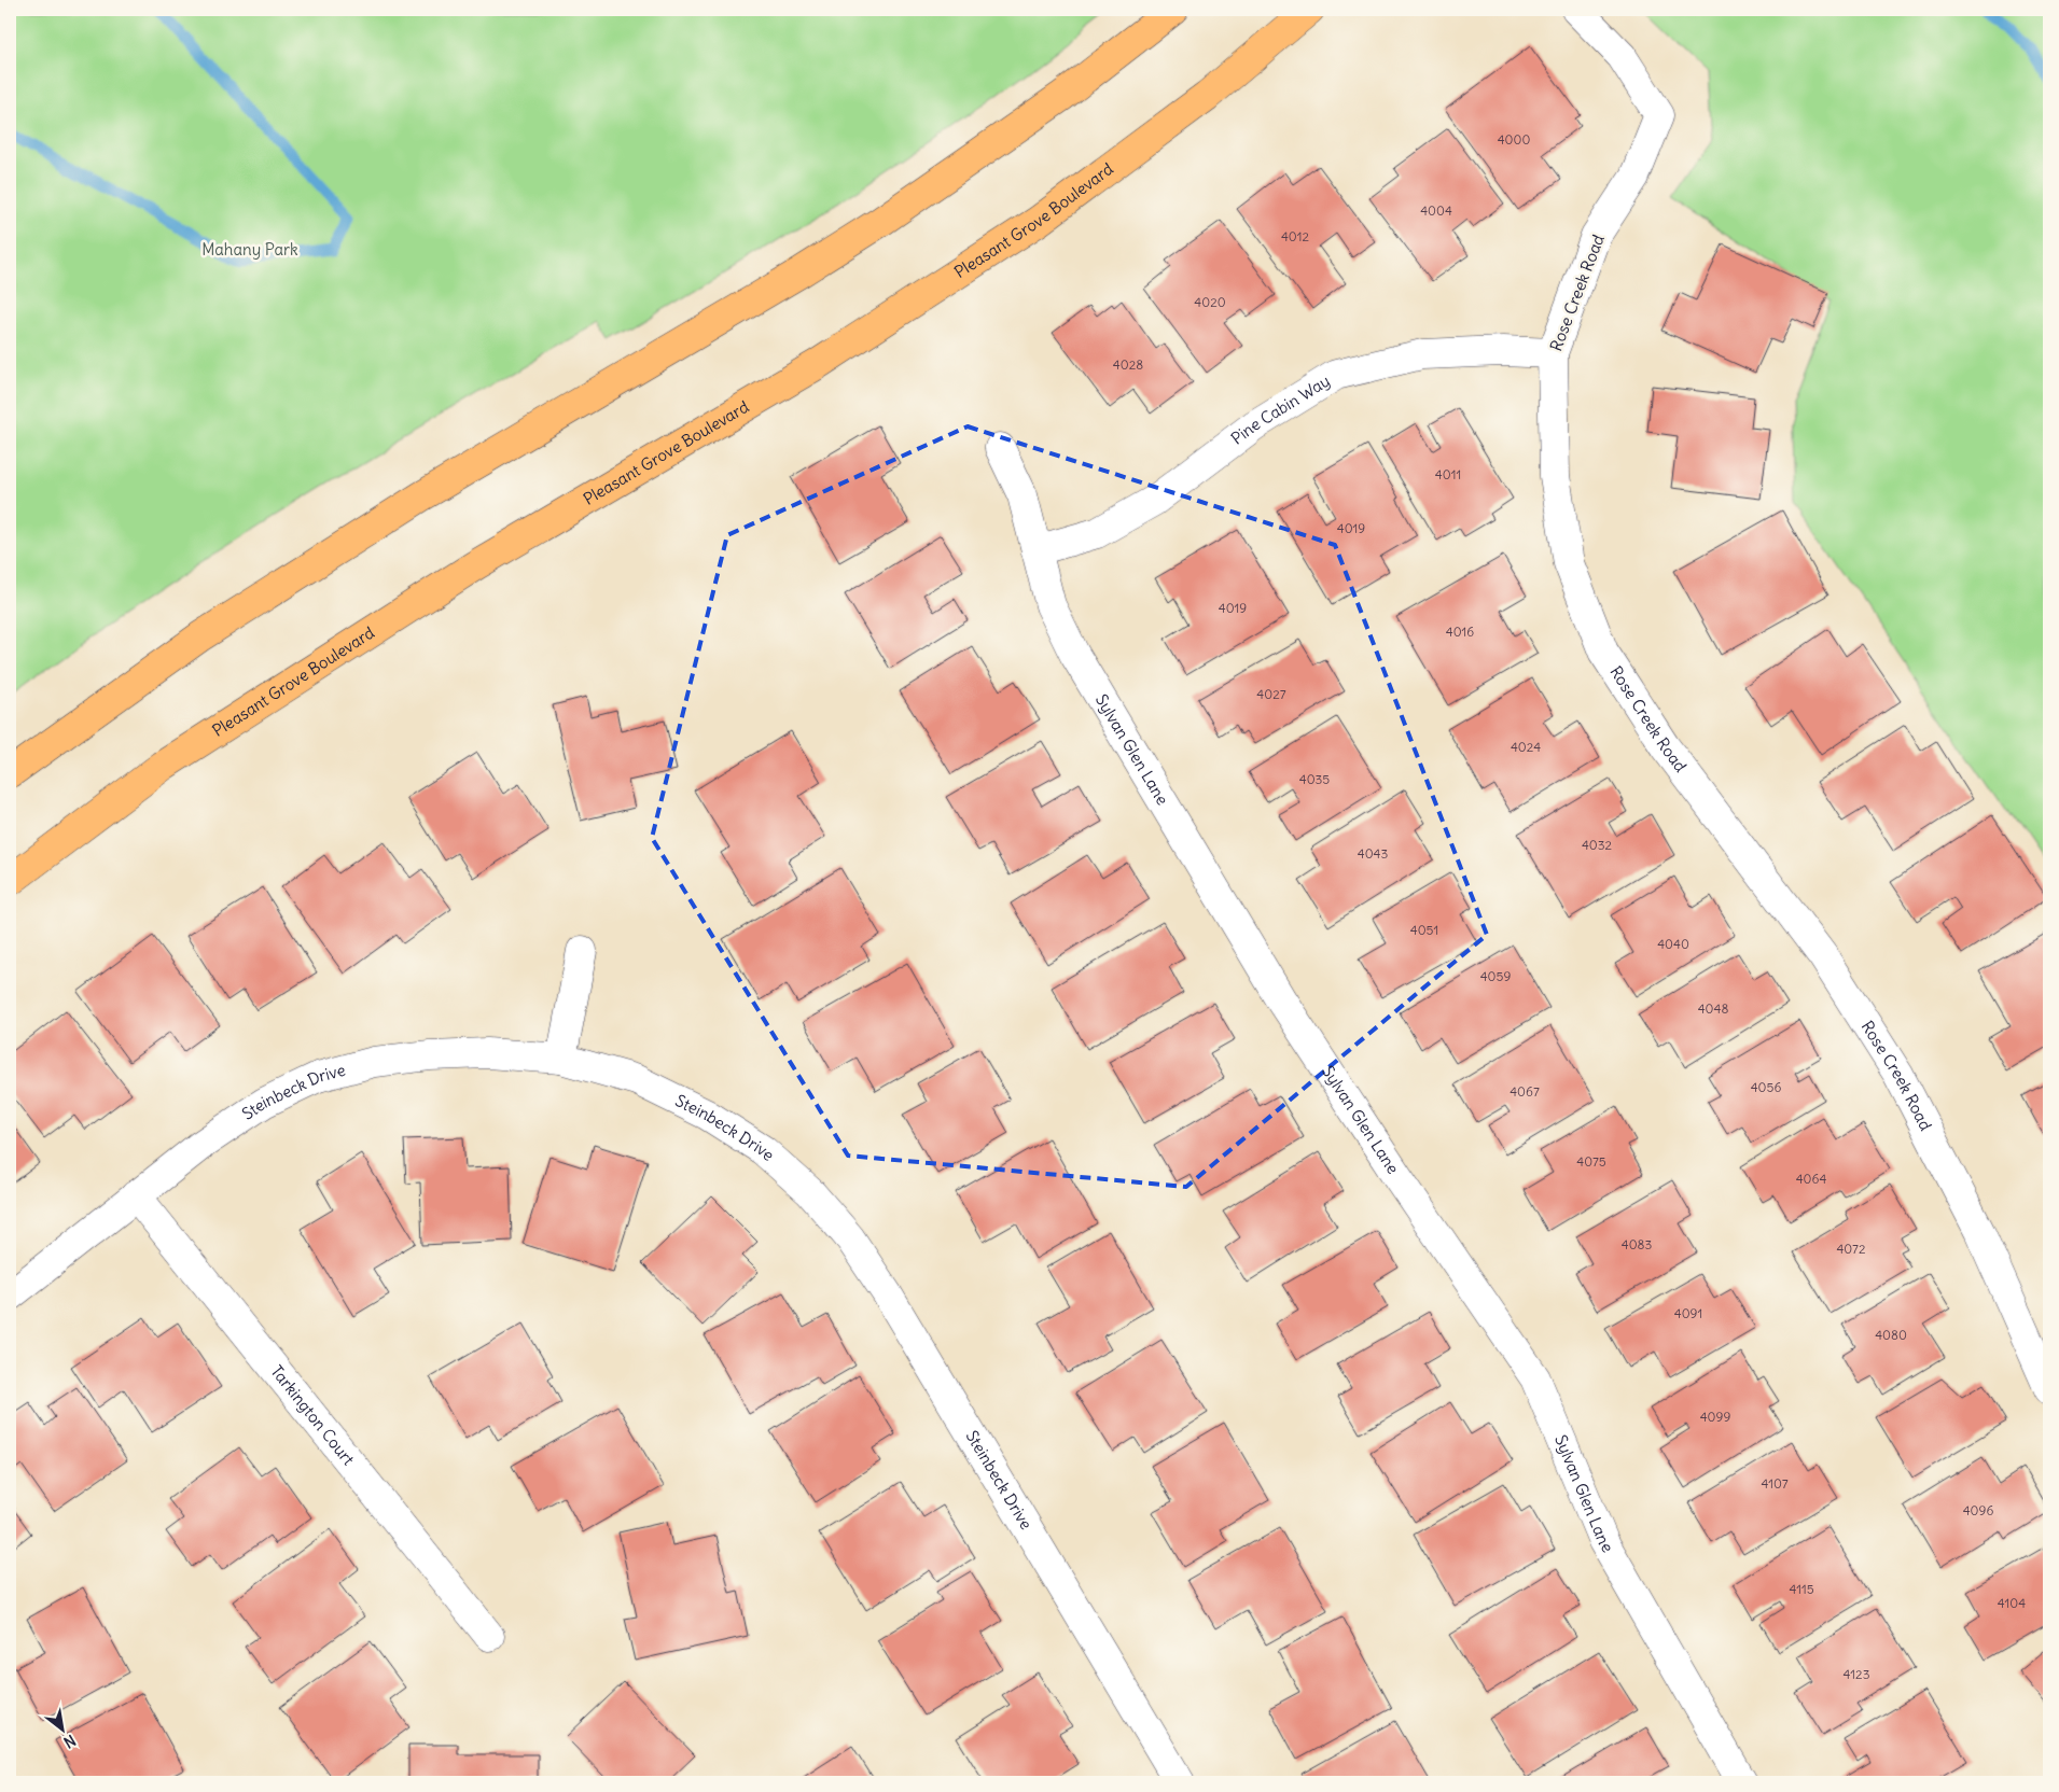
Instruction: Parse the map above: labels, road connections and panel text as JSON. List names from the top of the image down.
{
  "streets": {
    "main road": ["Pleasant Grove Boulevard"],
    "street": [
      "Rose Creek Road",
      "Pine Cabin Way",
      "Sylvan Glen Lane",
      "Steinbeck Drive",
      "Tarkington Court"
    ]
  },
  "crossings": [
    ["Rose Creek Road", "Pine Cabin Way"],
    ["Pine Cabin Way", "Sylvan Glen Lane"],
    ["Steinbeck Drive", "Tarkington Court"]
  ],
  "parks": ["Mahany Park"],
  "house_numbers": [
    "4000",
    "4004",
    "4012",
    "4020",
    "4028",
    "4011",
    "4019",
    "4019",
    "4016",
    "4027",
    "4024",
    "4035",
    "4032",
    "4043",
    "4051",
    "4040",
    "4059",
    "4048",
    "4056",
    "4067",
    "4075",
    "4064",
    "4083",
    "4072",
    "4091",
    "4080",
    "4099",
    "4107",
    "4096",
    "4115",
    "4104",
    "4123"
  ],
  "north": "bottom right"
}
